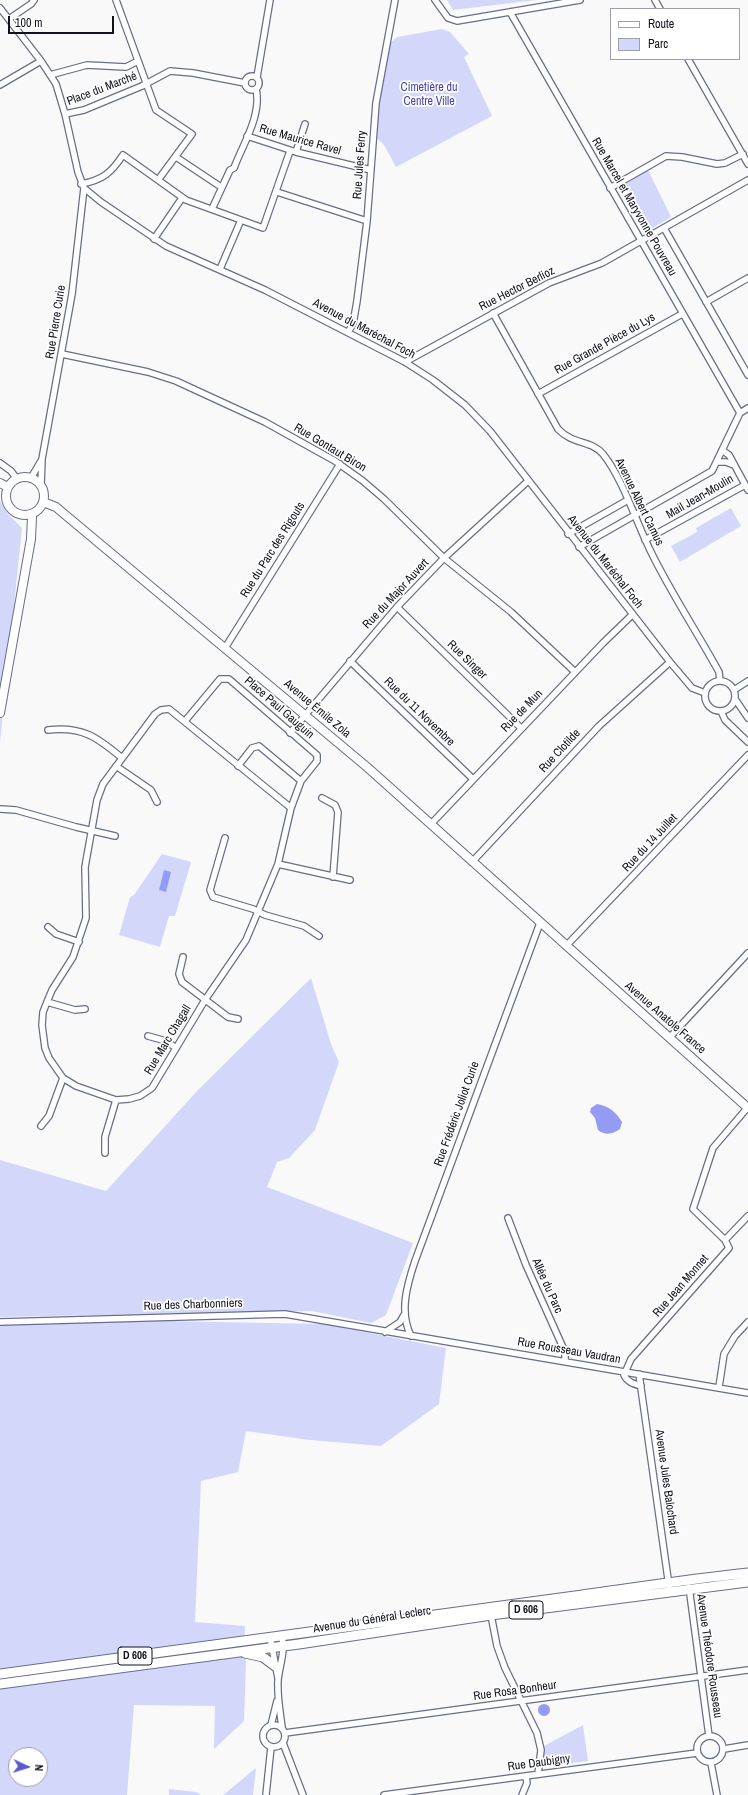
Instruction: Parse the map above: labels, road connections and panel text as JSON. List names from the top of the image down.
{
  "streets": {
    "main road": [
      "Avenue Émile Zola",
      "Avenue Anatole France",
      "D 606",
      "Avenue du Général Leclerc"
    ],
    "street": [
      "Place du Marché",
      "Rue Maurice Ravel",
      "Rue Jules Ferry",
      "Rue Marcel et Maryvonne Pouvreau",
      "Rue Hector Berlioz",
      "Rue Pierre Curie",
      "Avenue du Maréchal Foch",
      "Rue Grande Pièce du Lys",
      "Rue Gontaut Biron",
      "Mail Jean-Moulin",
      "Avenue Albert Camus",
      "Rue du Parc des Rigouts",
      "Rue du Major Auvert",
      "Rue Singer",
      "Place Paul Gauguin",
      "Rue de Mun",
      "Rue du 11 Novembre",
      "Rue Clotilde",
      "Rue du 14 Juillet",
      "Rue Marc Chagall",
      "Rue Frédéric Joliot Curie",
      "Allée du Parc",
      "Rue Jean Monnet",
      "Rue des Charbonniers",
      "Rue Rousseau Vaudran",
      "Avenue Jules Balochard",
      "Avenue Théodore Rousseau",
      "Rue Rosa Bonheur",
      "Rue Daubigny"
    ]
  },
  "crossings": [
    ["Rue Maurice Ravel", "Rue Jules Ferry"],
    ["Rue Jules Ferry", "Avenue du Maréchal Foch"],
    ["Rue Marcel et Maryvonne Pouvreau", "Rue Hector Berlioz"],
    ["Rue Marcel et Maryvonne Pouvreau", "Rue Grande Pièce du Lys"],
    ["Rue Marcel et Maryvonne Pouvreau", "Mail Jean-Moulin"],
    ["Rue Hector Berlioz", "Avenue du Maréchal Foch"],
    ["Rue Hector Berlioz", "Avenue Albert Camus"],
    ["Rue Pierre Curie", "Avenue du Maréchal Foch"],
    ["Rue Pierre Curie", "Rue Gontaut Biron"],
    ["Rue Pierre Curie", "Avenue Émile Zola"],
    ["Avenue du Maréchal Foch", "Mail Jean-Moulin"],
    ["Avenue du Maréchal Foch", "Avenue Albert Camus"],
    ["Avenue du Maréchal Foch", "Rue du Major Auvert"],
    ["Avenue du Maréchal Foch", "Rue de Mun"],
    ["Avenue du Maréchal Foch", "Rue Clotilde"],
    ["Rue Grande Pièce du Lys", "Avenue Albert Camus"],
    ["Rue Gontaut Biron", "Rue du Parc des Rigouts"],
    ["Rue Gontaut Biron", "Rue du Major Auvert"],
    ["Rue Gontaut Biron", "Rue de Mun"],
    ["Mail Jean-Moulin", "Avenue Albert Camus"],
    ["Rue du Parc des Rigouts", "Avenue Émile Zola"],
    ["Rue du Major Auvert", "Rue Singer"],
    ["Rue du Major Auvert", "Place Paul Gauguin"],
    ["Rue du Major Auvert", "Avenue Émile Zola"],
    ["Rue du Major Auvert", "Rue du 11 Novembre"],
    ["Rue Singer", "Rue de Mun"],
    ["Place Paul Gauguin", "Rue Marc Chagall"],
    ["Avenue Émile Zola", "Rue de Mun"],
    ["Avenue Émile Zola", "Rue Clotilde"],
    ["Avenue Émile Zola", "Rue du 14 Juillet"],
    ["Avenue Émile Zola", "Avenue Anatole France"],
    ["Avenue Émile Zola", "Rue Frédéric Joliot Curie"],
    ["Rue de Mun", "Rue du 11 Novembre"],
    ["Rue du 14 Juillet", "Avenue Anatole France"],
    ["Rue Frédéric Joliot Curie", "Rue Rousseau Vaudran"],
    ["Allée du Parc", "Rue Rousseau Vaudran"],
    ["Rue Jean Monnet", "Rue Rousseau Vaudran"],
    ["Rue des Charbonniers", "Rue Rousseau Vaudran"],
    ["Rue Rousseau Vaudran", "Avenue Jules Balochard"],
    ["Avenue Jules Balochard", "Avenue du Général Leclerc"],
    ["D 606", "Avenue du Général Leclerc"],
    ["Avenue du Général Leclerc", "Avenue Théodore Rousseau"],
    ["Avenue Théodore Rousseau", "Rue Rosa Bonheur"],
    ["Avenue Théodore Rousseau", "Rue Daubigny"]
  ],
  "parks": ["Cimetière du Centre Ville"],
  "legend": ["Route", "Parc"],
  "scale_bar": "100 m",
  "north": "right"
}
